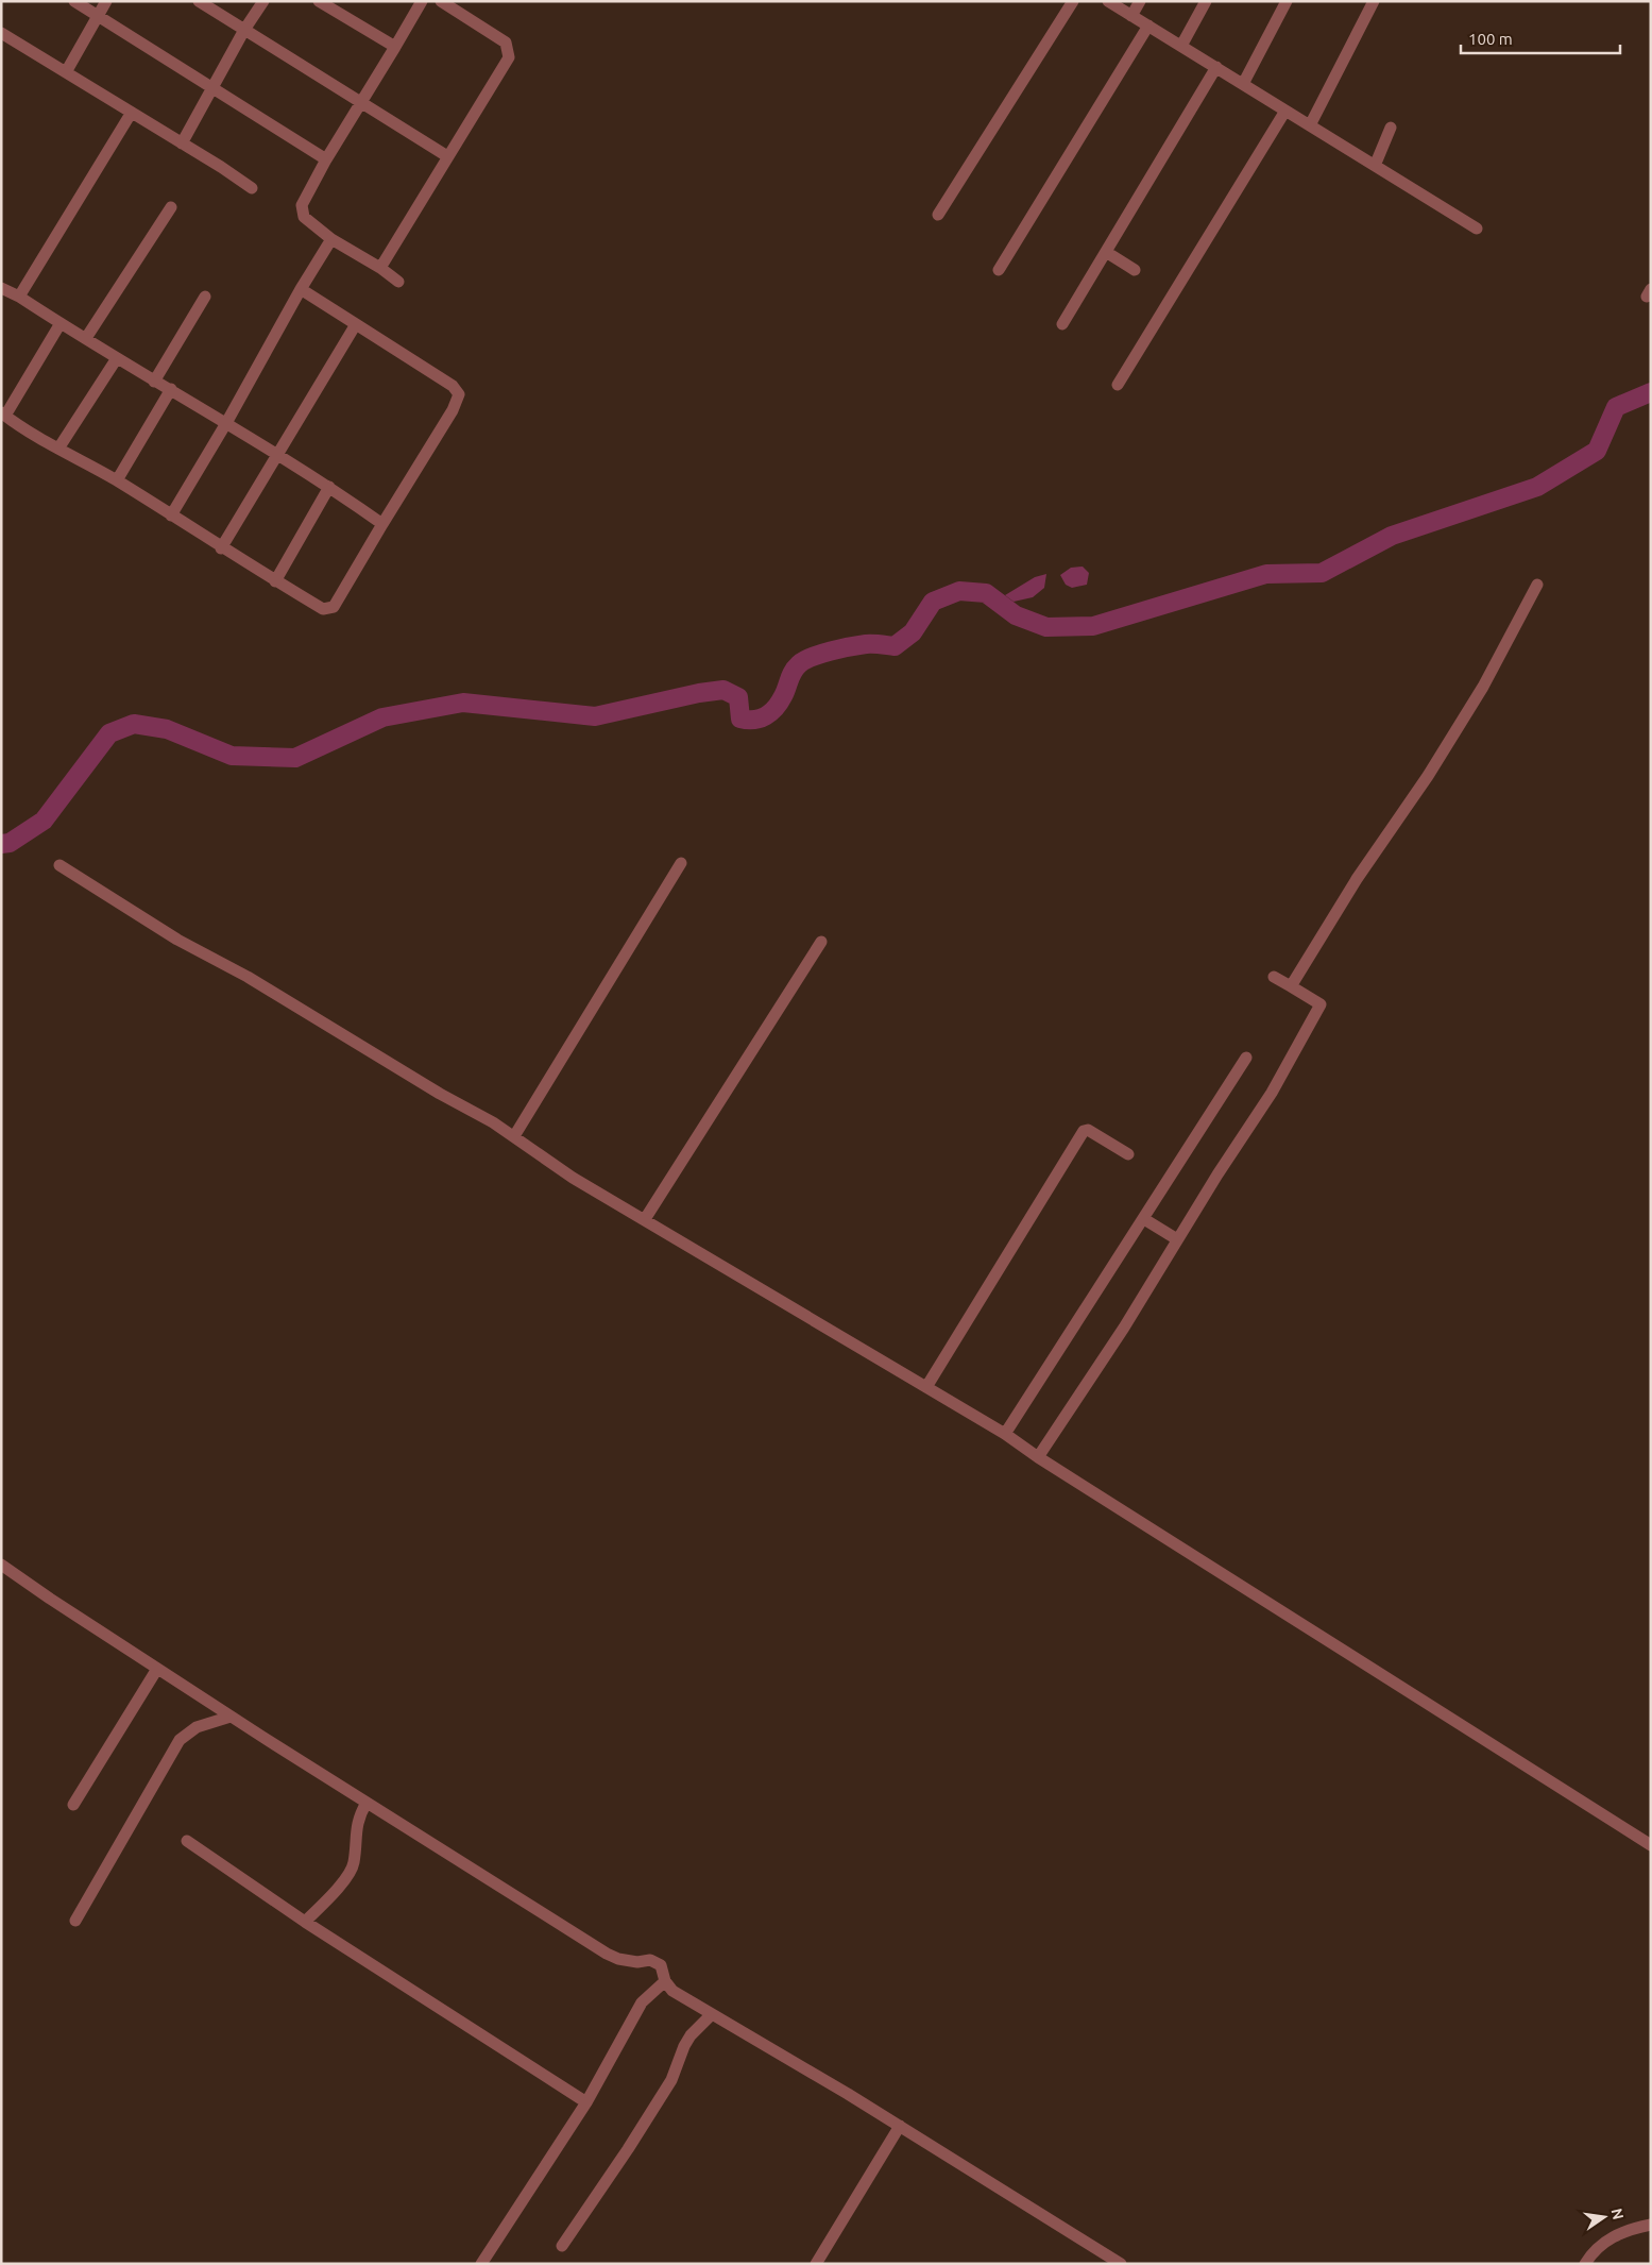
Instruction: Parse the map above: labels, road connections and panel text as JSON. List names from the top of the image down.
{
  "scale_bar": "100 m",
  "north": "right"
}
